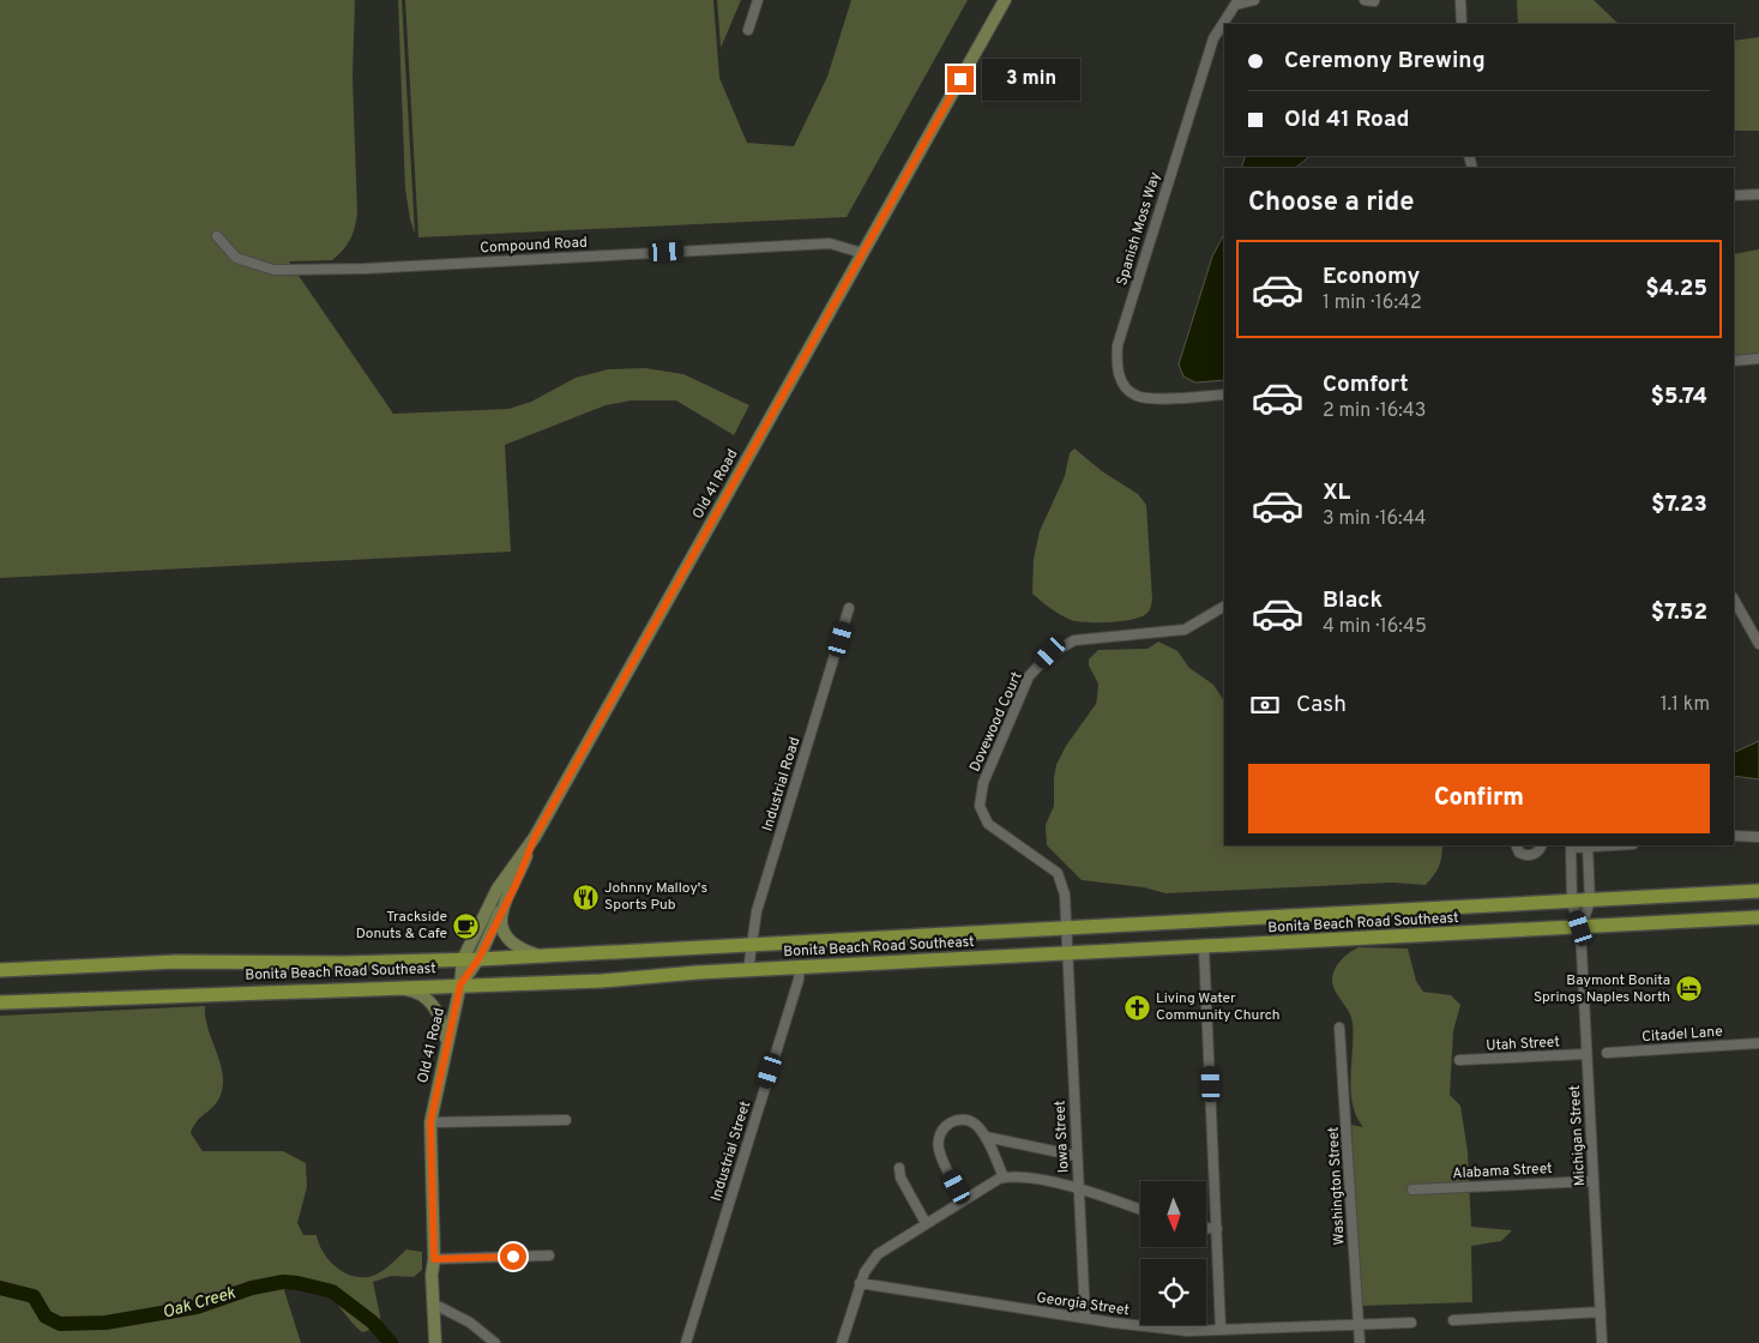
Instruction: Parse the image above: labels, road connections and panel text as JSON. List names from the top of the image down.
{
  "streets": {
    "main road": ["Bonita Beach Road Southeast"],
    "street": [
      "Spanish Moss Way",
      "Compound Road",
      "Old 41 Road",
      "Dovewood Court",
      "Industrial Road",
      "Citadel Lane",
      "Utah Street",
      "Michigan Street",
      "Iowa Street",
      "Industrial Street",
      "Alabama Street",
      "Washington Street",
      "Georgia Street"
    ]
  },
  "crossings": [
    ["Compound Road", "Old 41 Road"],
    ["Old 41 Road", "Bonita Beach Road Southeast"],
    ["Dovewood Court", "Bonita Beach Road Southeast"],
    ["Dovewood Court", "Iowa Street"],
    ["Industrial Road", "Bonita Beach Road Southeast"],
    ["Bonita Beach Road Southeast", "Michigan Street"],
    ["Bonita Beach Road Southeast", "Iowa Street"],
    ["Bonita Beach Road Southeast", "Industrial Street"],
    ["Utah Street", "Michigan Street"],
    ["Michigan Street", "Alabama Street"],
    ["Iowa Street", "Georgia Street"],
    ["Washington Street", "Georgia Street"]
  ],
  "water": ["Oak Creek"],
  "places": {
    "restaurant": ["Johnny Malloy's Sports Pub"],
    "cafe": ["Trackside Donuts & Cafe"],
    "hotel": ["Baymont Bonita Springs Naples North"],
    "church": ["Living Water Community Church"]
  },
  "north": "bottom",
  "page": {
    "banner": ["Ceremony Brewing", "Old 41 Road"],
    "bubble": "3 min",
    "heading": "Choose a ride",
    "list": [
      {
        "name": "Economy",
        "note": "1 min · 16:42",
        "value": "$4.25"
      },
      {
        "name": "Comfort",
        "note": "2 min · 16:43",
        "value": "$5.74"
      },
      {
        "name": "XL",
        "note": "3 min · 16:44",
        "value": "$7.23"
      },
      {
        "name": "Black",
        "note": "4 min · 16:45",
        "value": "$7.52"
      }
    ],
    "pay": ["Cash", "1.1 km"],
    "buttons": "Confirm"
  }
}
